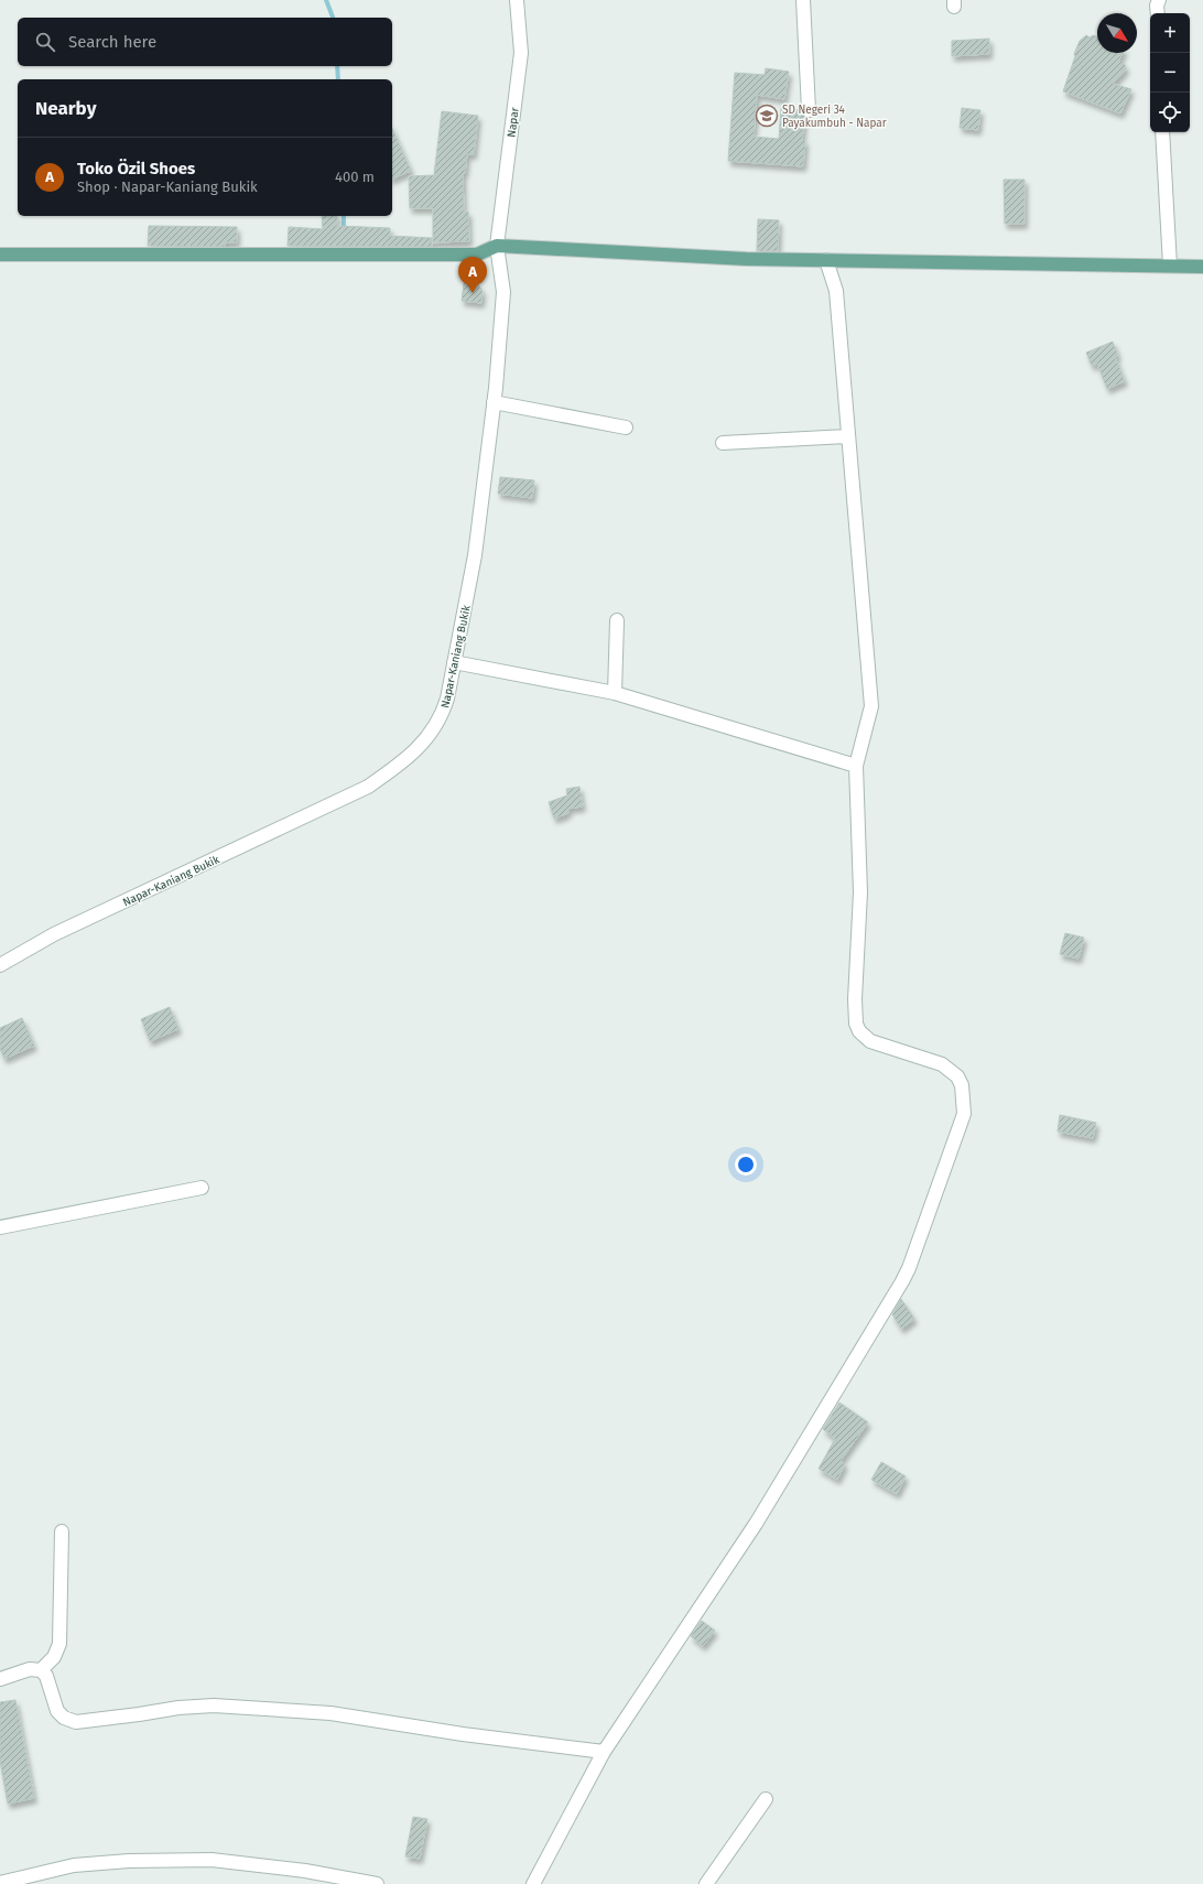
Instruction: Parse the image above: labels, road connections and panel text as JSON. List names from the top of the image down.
{
  "streets": {
    "street": ["Napar", "Napar-Kaniang Bukik"]
  },
  "crossings": [
    ["Napar", "Napar-Kaniang Bukik"]
  ],
  "places": {
    "school or university": ["SD Negeri 34 Payakumbuh - Napar"]
  },
  "north": "bottom right",
  "page": {
    "map_buttons": ["+", "−"],
    "search": "Search here",
    "heading": "Nearby",
    "list": [
      {
        "mark": "A",
        "name": "Toko Özil Shoes",
        "note": "Shop · Napar-Kaniang Bukik",
        "value": "400 m"
      }
    ],
    "pins": "A"
  }
}
